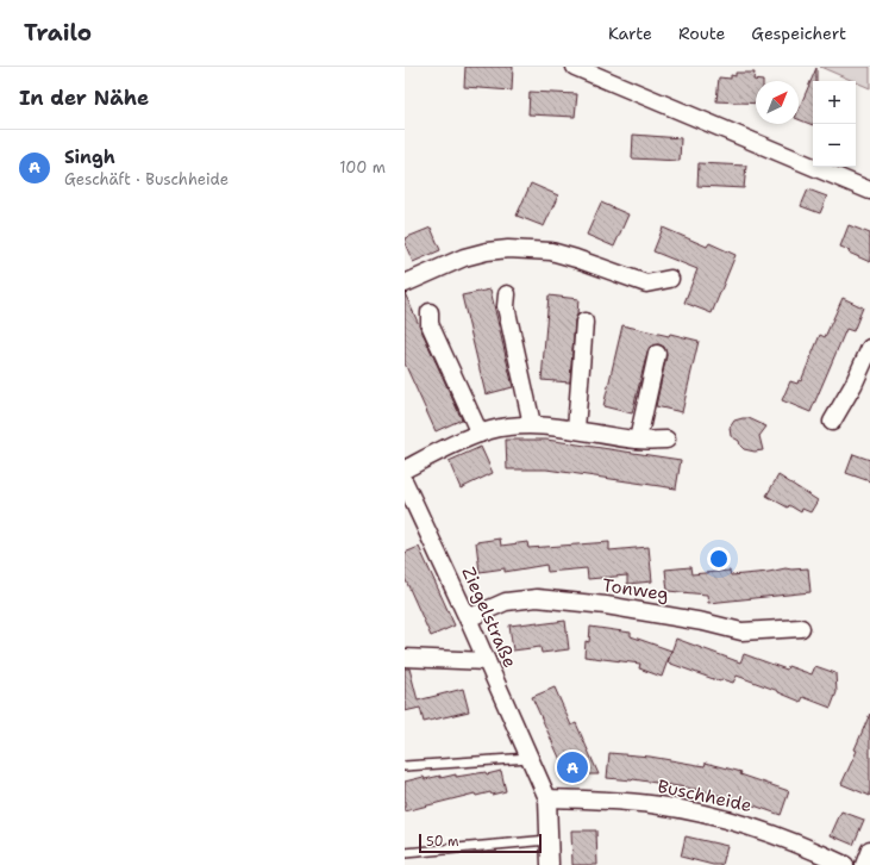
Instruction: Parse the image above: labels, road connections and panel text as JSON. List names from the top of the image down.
{
  "streets": {
    "street": ["Tonweg", "Ziegelstraße", "Buschheide"]
  },
  "crossings": [
    ["Tonweg", "Ziegelstraße"],
    ["Ziegelstraße", "Buschheide"]
  ],
  "scale_bar": "50 m",
  "north": "top right",
  "page": {
    "header": "Trailo",
    "nav": ["Karte", "Route", "Gespeichert"],
    "heading": "In der Nähe",
    "map_buttons": ["+", "−"],
    "list": [
      {
        "mark": "A",
        "name": "Singh",
        "note": "Geschäft · Buschheide",
        "value": "100 m"
      }
    ],
    "pins": "A",
    "scale": "50 m"
  }
}
